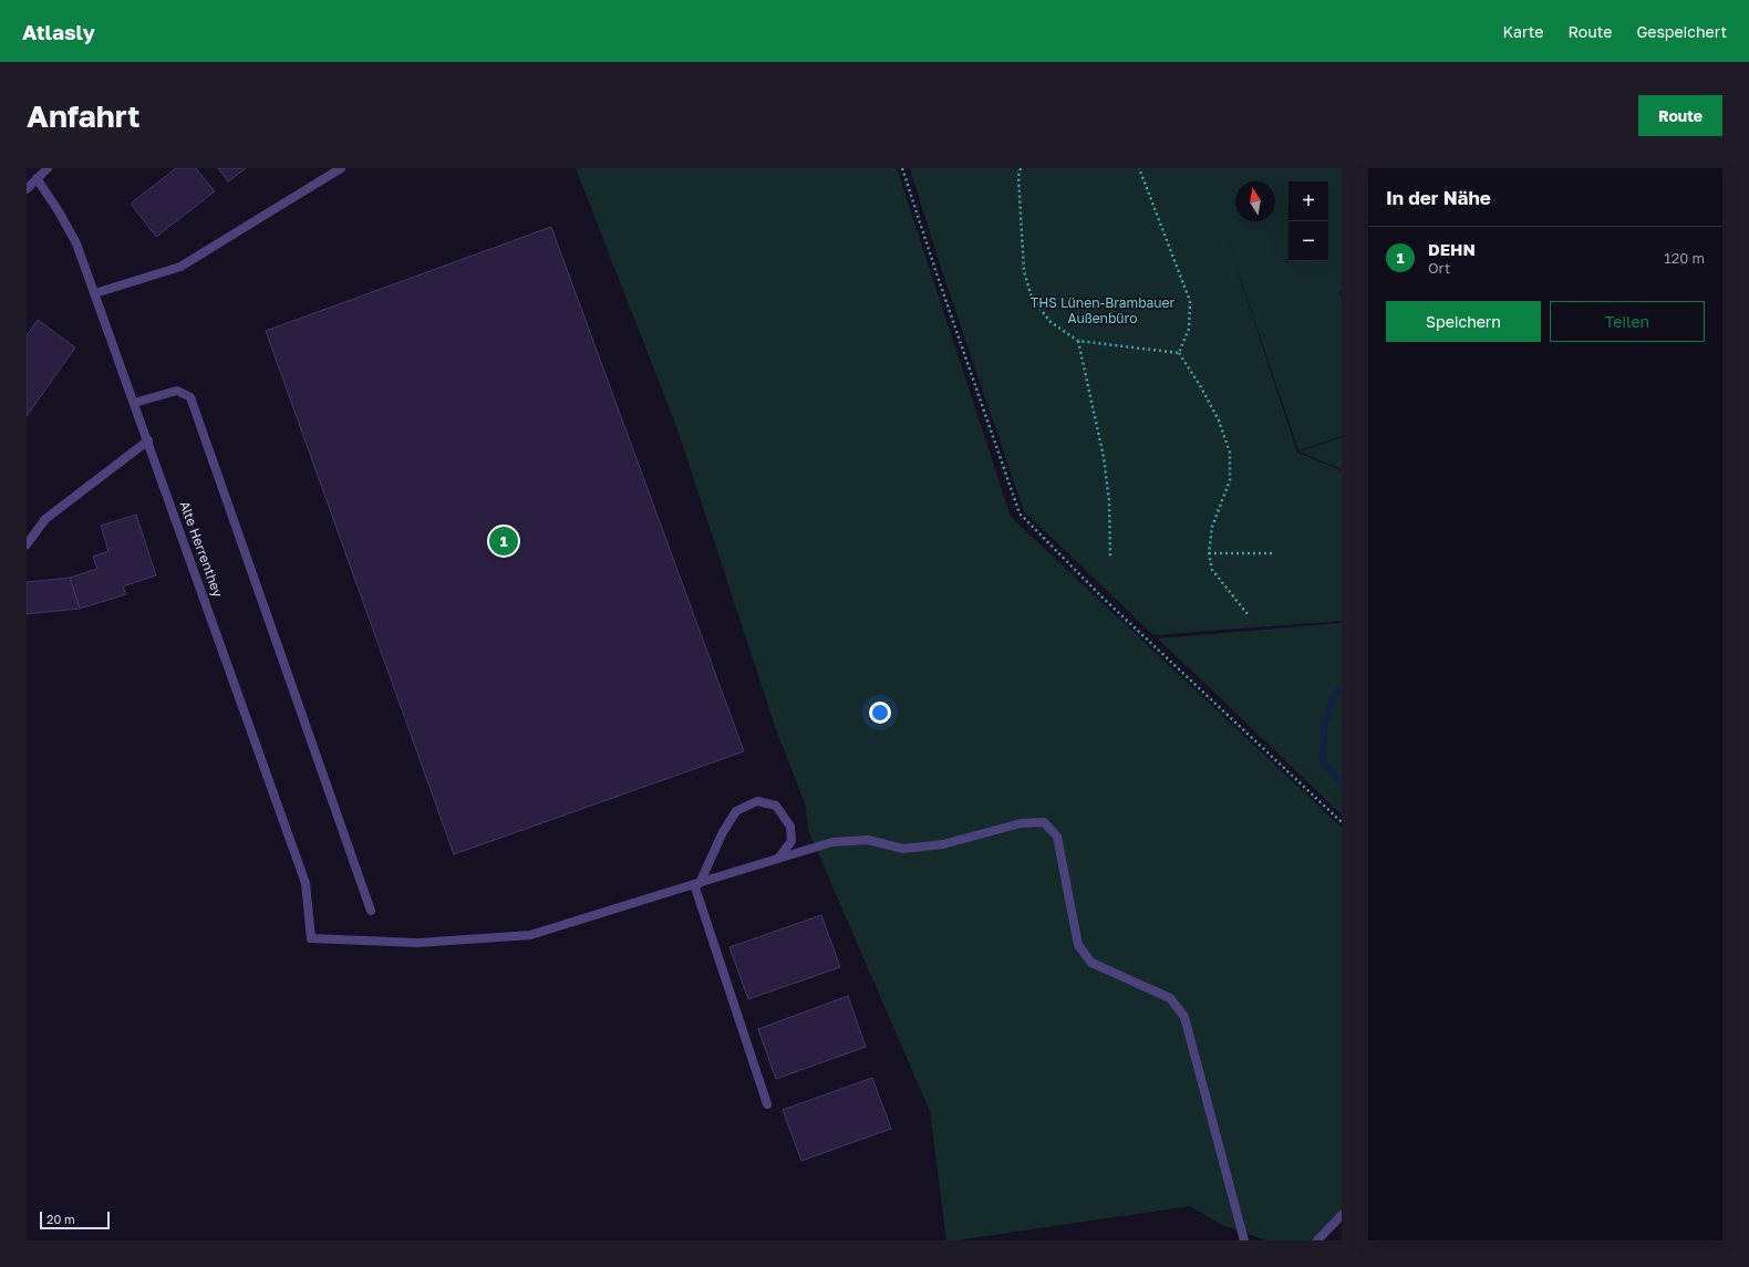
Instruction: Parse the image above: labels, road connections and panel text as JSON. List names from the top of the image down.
{
  "streets": {
    "street": ["Alte Herrenthey"]
  },
  "parks": ["THS Lünen-Brambauer Außenbüro"],
  "scale_bar": "20 m",
  "north": "top",
  "page": {
    "header": "Atlasly",
    "nav": ["Karte", "Route", "Gespeichert"],
    "buttons": [
      "Route",
      ["Speichern", "Teilen"]
    ],
    "title": "Anfahrt",
    "heading": "In der Nähe",
    "map_buttons": ["+", "−"],
    "list": [
      {
        "mark": "1",
        "name": "DEHN",
        "note": "Ort",
        "value": "120 m"
      }
    ],
    "pins": "1",
    "scale": "20 m"
  }
}
